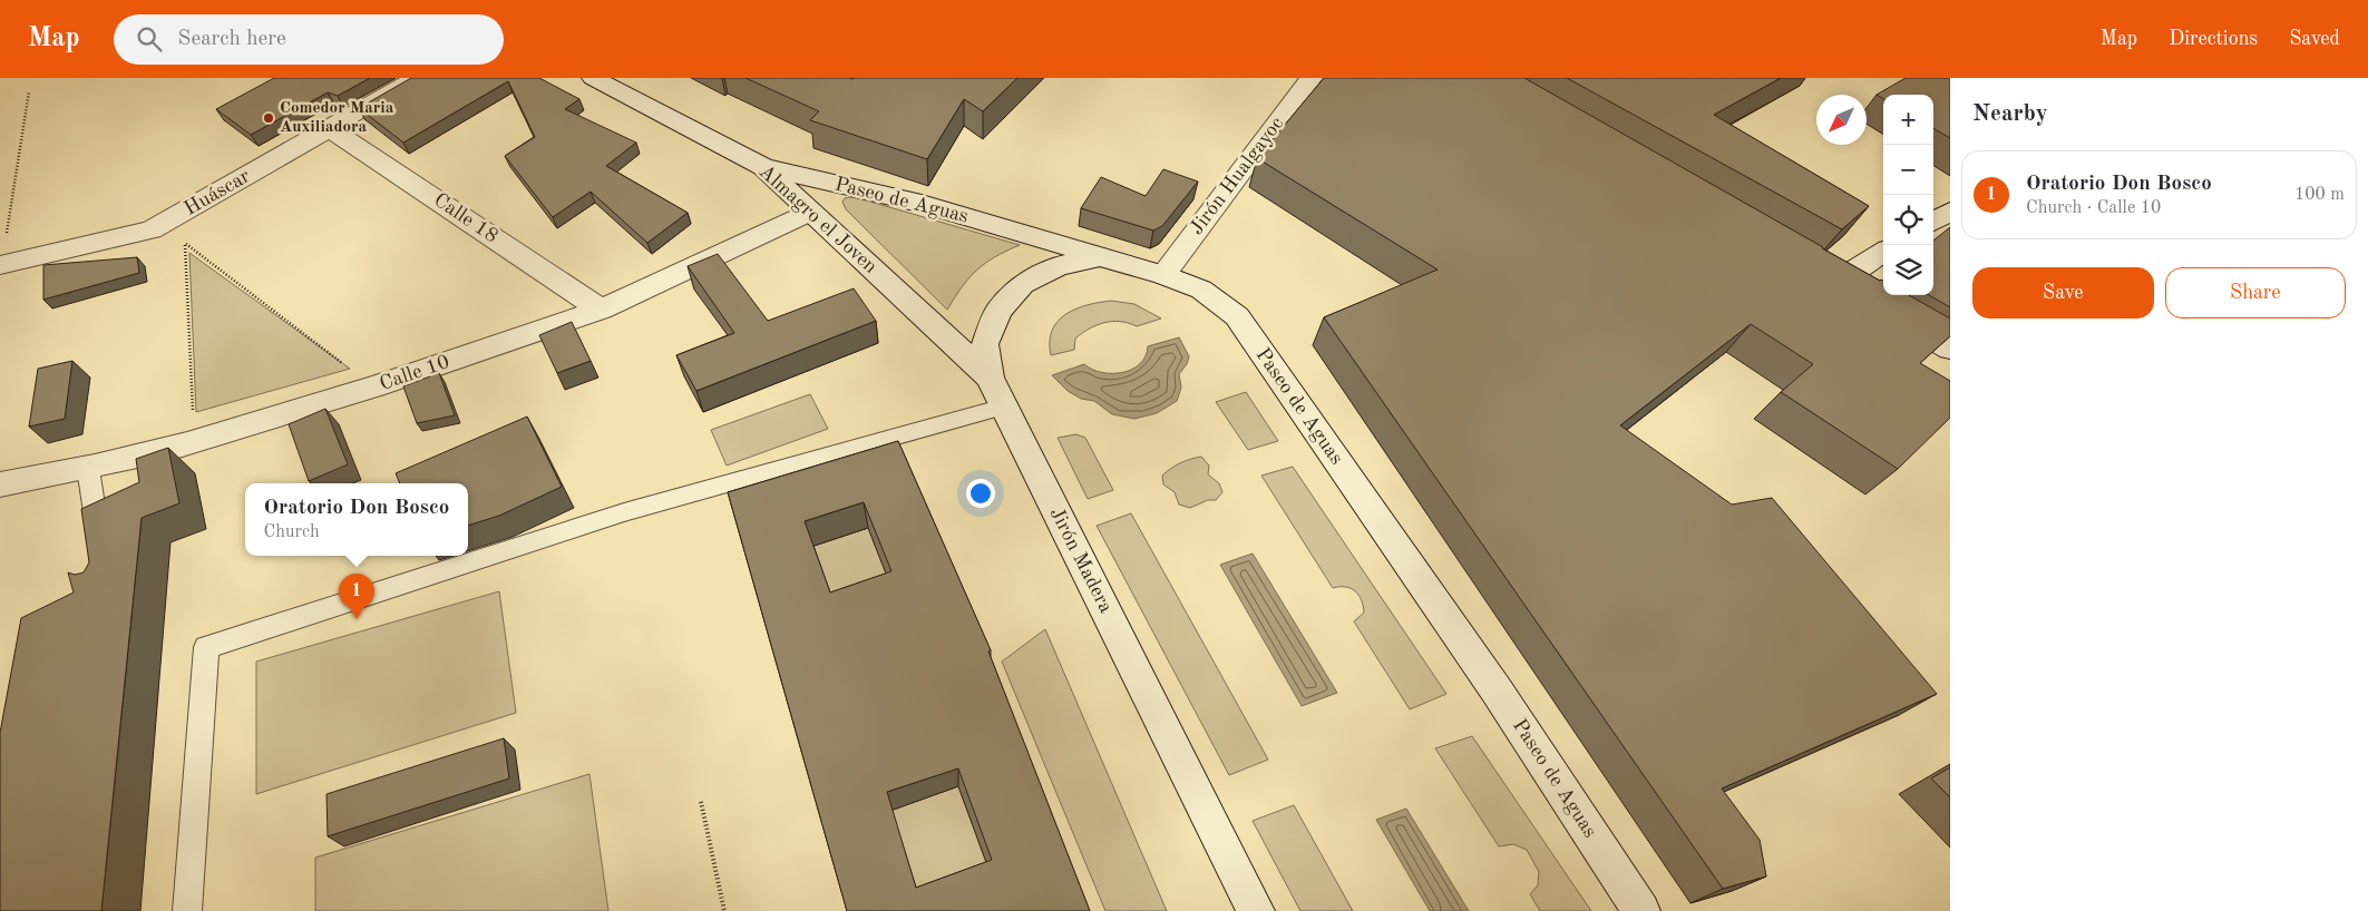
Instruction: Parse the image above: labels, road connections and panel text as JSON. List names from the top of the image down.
{
  "streets": {
    "street": [
      "Jirón Hualgayoc",
      "Huáscar",
      "Paseo de Aguas",
      "Calle 18",
      "Almagro el Joven",
      "Calle 10",
      "Jirón Madera"
    ]
  },
  "crossings": [
    ["Jirón Hualgayoc", "Paseo de Aguas"],
    ["Huáscar", "Calle 18"],
    ["Paseo de Aguas", "Almagro el Joven"],
    ["Paseo de Aguas", "Jirón Madera"],
    ["Calle 18", "Calle 10"],
    ["Almagro el Joven", "Calle 10"],
    ["Almagro el Joven", "Jirón Madera"]
  ],
  "places": ["Comedor Maria Auxiliadora"],
  "north": "bottom left",
  "page": {
    "header": "Map",
    "search": "Search here",
    "nav": ["Map", "Directions", "Saved"],
    "heading": "Nearby",
    "map_buttons": ["+", "−"],
    "list": [
      {
        "mark": "1",
        "name": "Oratorio Don Bosco",
        "note": "Church · Calle 10",
        "value": "100 m"
      }
    ],
    "buttons": ["Save", "Share"],
    "popup": ["Oratorio Don Bosco", "Church"],
    "pins": "1"
  }
}
